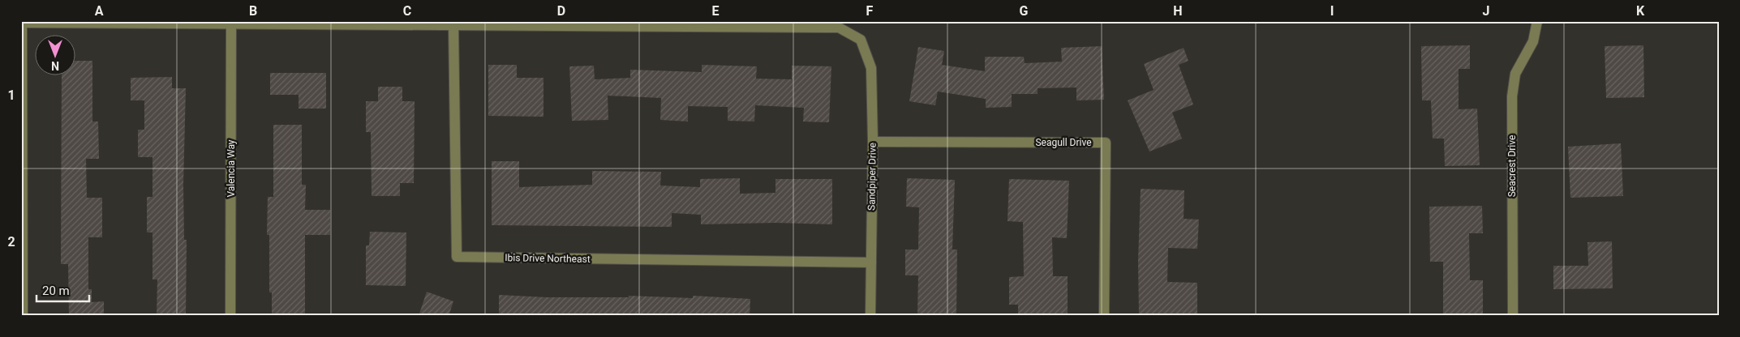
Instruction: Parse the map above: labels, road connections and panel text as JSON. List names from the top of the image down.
{
  "streets": {
    "street": [
      "Seagull Drive",
      "Seacrest Drive",
      "Valencia Way",
      "Sandpiper Drive",
      "Ibis Drive Northeast"
    ]
  },
  "crossings": [
    ["Seagull Drive", "Sandpiper Drive"],
    ["Sandpiper Drive", "Ibis Drive Northeast"]
  ],
  "scale_bar": "20 m",
  "north": "bottom",
  "grid": {
    "columns": [
      "A",
      "B",
      "C",
      "D",
      "E",
      "F",
      "G",
      "H",
      "I",
      "J",
      "K"
    ],
    "rows": ["1", "2"]
  }
}
